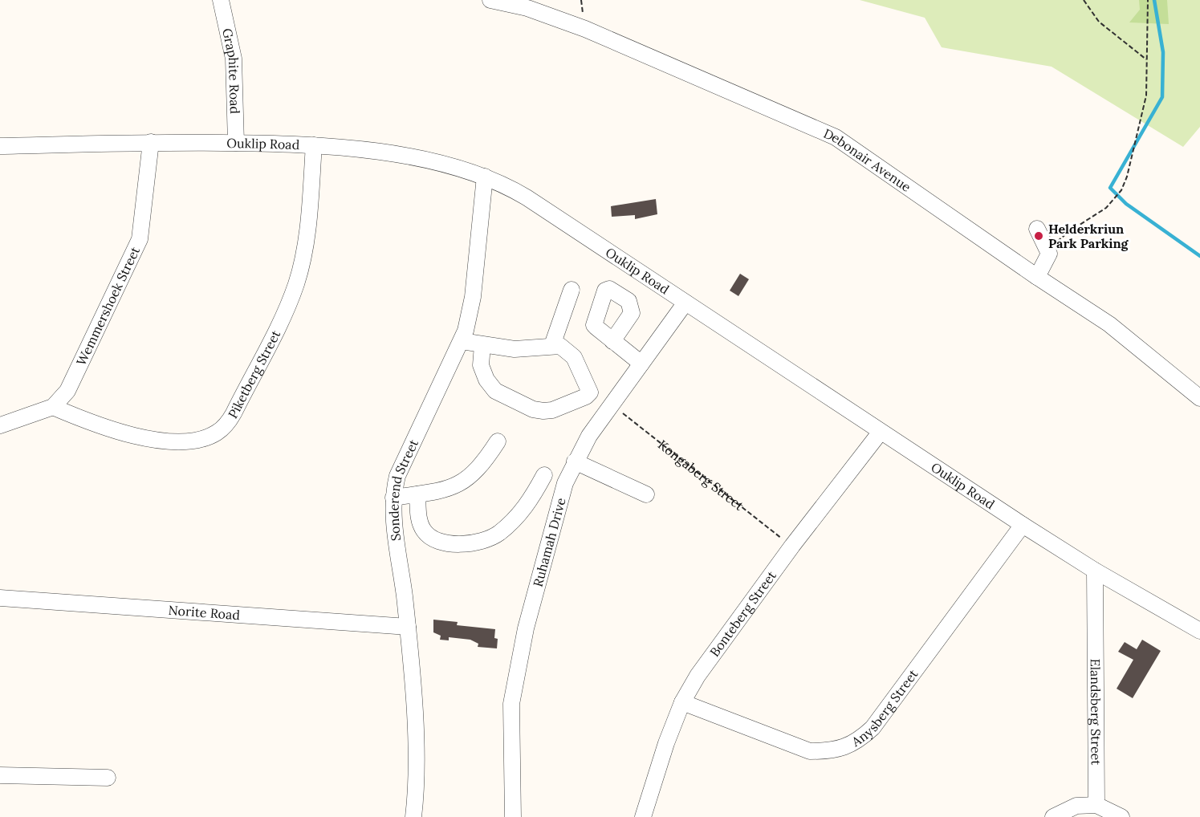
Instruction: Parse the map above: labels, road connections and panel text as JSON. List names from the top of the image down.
{
  "streets": {
    "street": [
      "Graphite Road",
      "Ouklip Road",
      "Debonair Avenue",
      "Wemmershoek Street",
      "Piketberg Street",
      "Sonderend Street",
      "Ruhamah Drive",
      "Norite Road",
      "Bonteberg Street",
      "Anysberg Street",
      "Elandsberg Street"
    ],
    "path": ["Kongaberg Street"]
  },
  "crossings": [
    ["Graphite Road", "Ouklip Road"],
    ["Ouklip Road", "Wemmershoek Street"],
    ["Ouklip Road", "Piketberg Street"],
    ["Ouklip Road", "Sonderend Street"],
    ["Ouklip Road", "Ruhamah Drive"],
    ["Ouklip Road", "Bonteberg Street"],
    ["Ouklip Road", "Anysberg Street"],
    ["Ouklip Road", "Elandsberg Street"],
    ["Wemmershoek Street", "Piketberg Street"],
    ["Kongaberg Street", "Ruhamah Drive"],
    ["Kongaberg Street", "Bonteberg Street"],
    ["Sonderend Street", "Norite Road"],
    ["Bonteberg Street", "Anysberg Street"]
  ],
  "places": ["Helderkriun Park Parking"]
}
